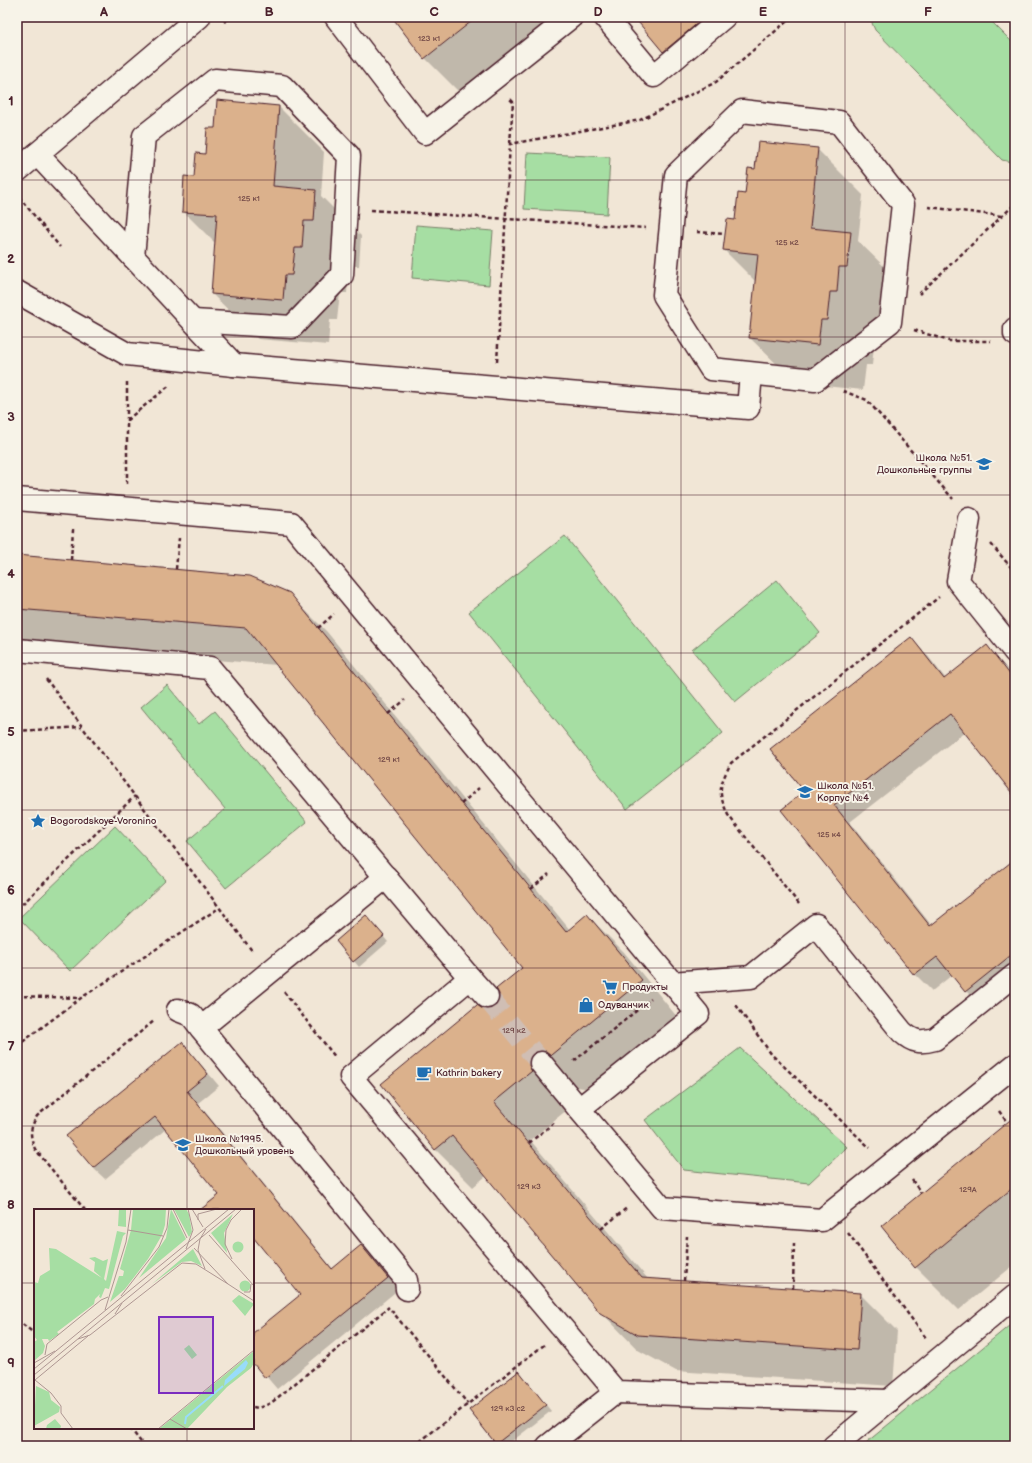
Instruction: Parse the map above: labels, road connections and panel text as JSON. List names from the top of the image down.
{
  "places": {
    "school or university": ["Школа №51. Дошкольные группы", "Школа №51. Корпус №4", "Школа №1995. Дошкольный уровень"],
    "place": ["Bogorodskoye-Voronino"],
    "supermarket": ["Продукты"],
    "shop": ["Одуванчик"],
    "cafe": ["Kathrin bakery"]
  },
  "house_numbers": [
    "123 к1",
    "125 к1",
    "125 к2",
    "129 к1",
    "125 к4",
    "129 к2",
    "129 к3",
    "129А",
    "129 к3 с2"
  ],
  "grid": {
    "columns": [
      "A",
      "B",
      "C",
      "D",
      "E",
      "F"
    ],
    "rows": [
      "1",
      "2",
      "3",
      "4",
      "5",
      "6",
      "7",
      "8",
      "9"
    ]
  }
}
